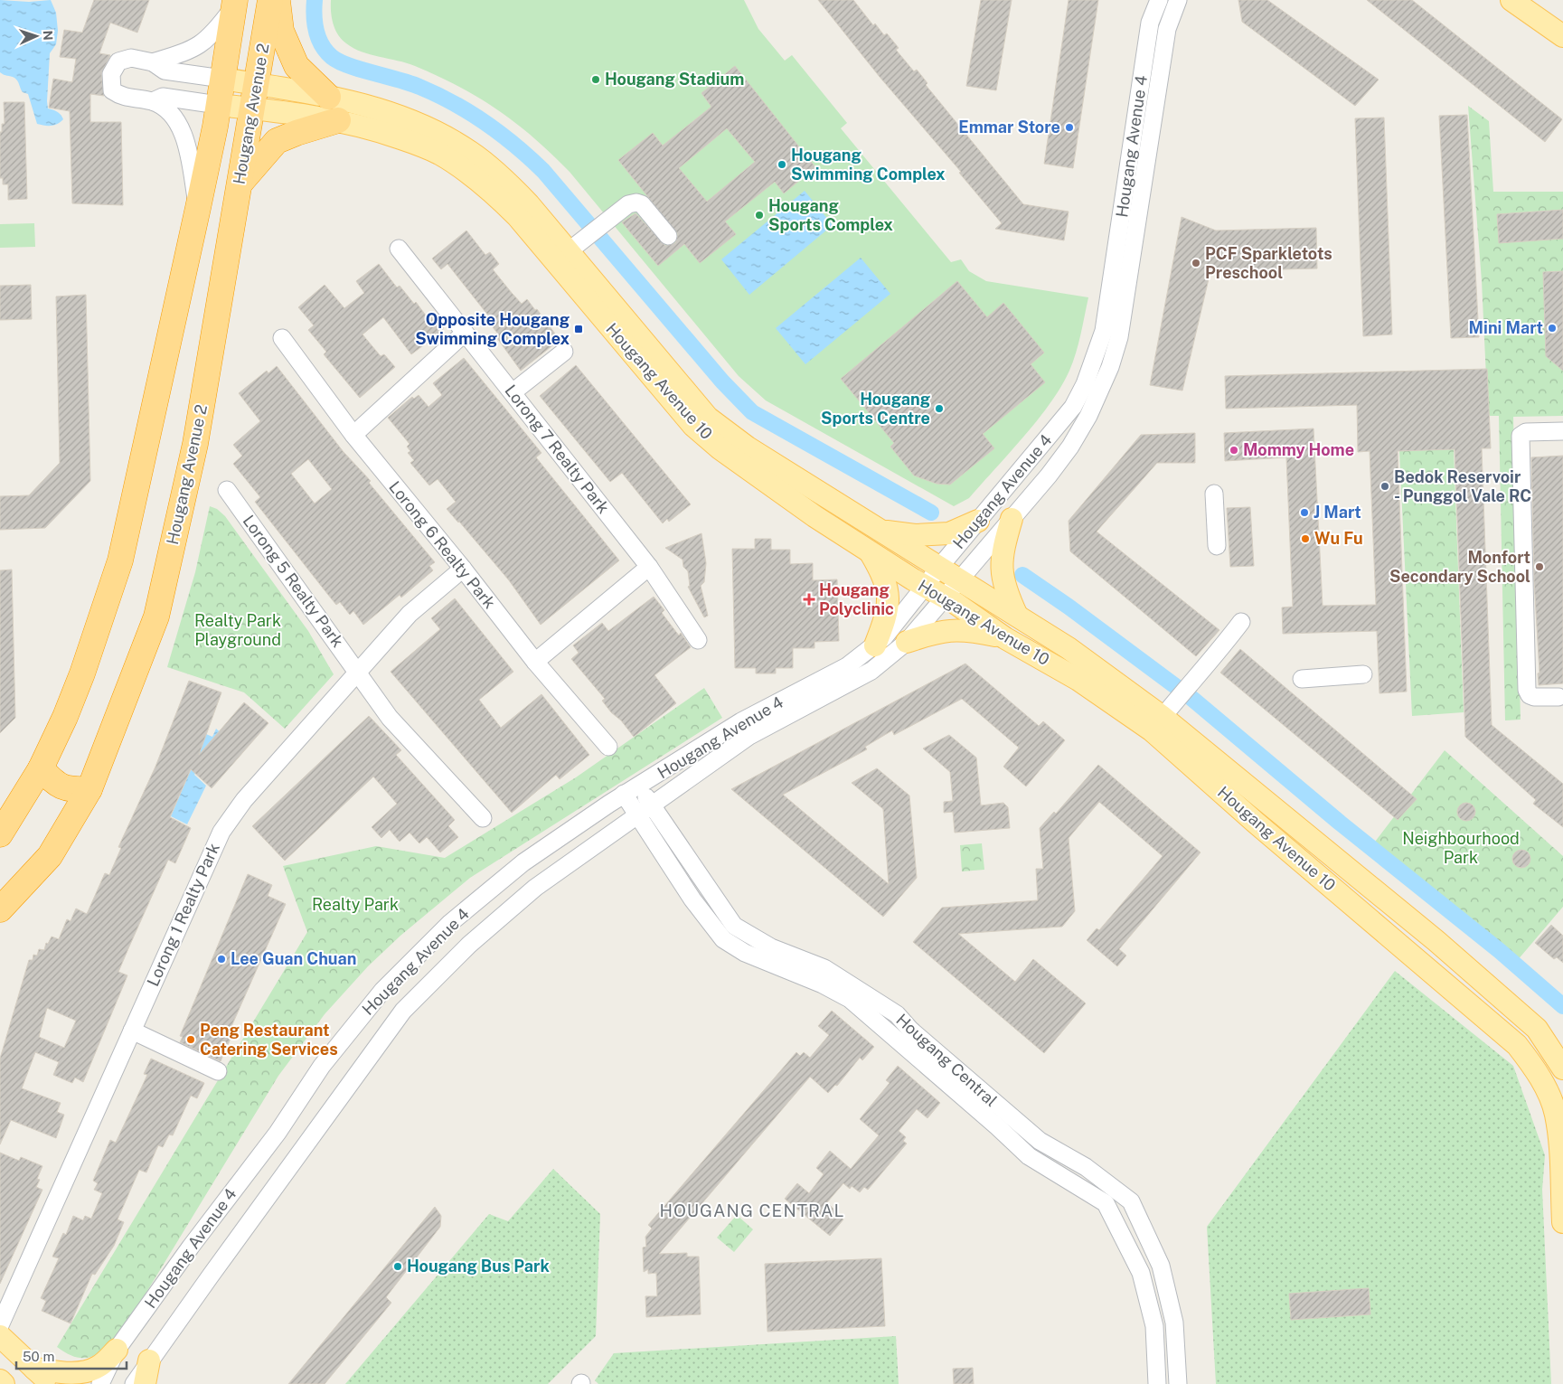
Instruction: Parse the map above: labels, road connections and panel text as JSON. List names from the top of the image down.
{
  "streets": {
    "highway": ["Hougang Avenue 2"],
    "main road": ["Hougang Avenue 10"],
    "street": [
      "Hougang Avenue 4",
      "Lorong 7 Realty Park",
      "Lorong 6 Realty Park",
      "Lorong 5 Realty Park",
      "Lorong 1 Realty Park",
      "Hougang Central"
    ]
  },
  "crossings": [
    ["Hougang Avenue 2", "Hougang Avenue 10"],
    ["Hougang Avenue 4", "Hougang Avenue 10"],
    ["Hougang Avenue 4", "Hougang Central"],
    ["Lorong 6 Realty Park", "Lorong 1 Realty Park"],
    ["Lorong 5 Realty Park", "Lorong 1 Realty Park"]
  ],
  "districts": ["HOUGANG CENTRAL"],
  "parks": ["Realty Park Playground", "Neighbourhood Park", "Realty Park"],
  "places": {
    "other": [
      "Hougang Stadium",
      "Emmar Store",
      "Hougang Swimming Complex",
      "Hougang Sports Complex",
      "PCF Sparkletots Preschool",
      "Mini Mart",
      "Hougang Sports Centre",
      "Mommy Home",
      "Bedok Reservoir - Punggol Vale RC",
      "J Mart",
      "Wu Fu",
      "Monfort Secondary School",
      "Lee Guan Chuan",
      "Peng Restaurant Catering Services",
      "Hougang Bus Park"
    ],
    "transit": ["Opposite Hougang Swimming Complex"],
    "health": ["Hougang Polyclinic"]
  },
  "scale_bar": "50 m",
  "north": "right"
}
